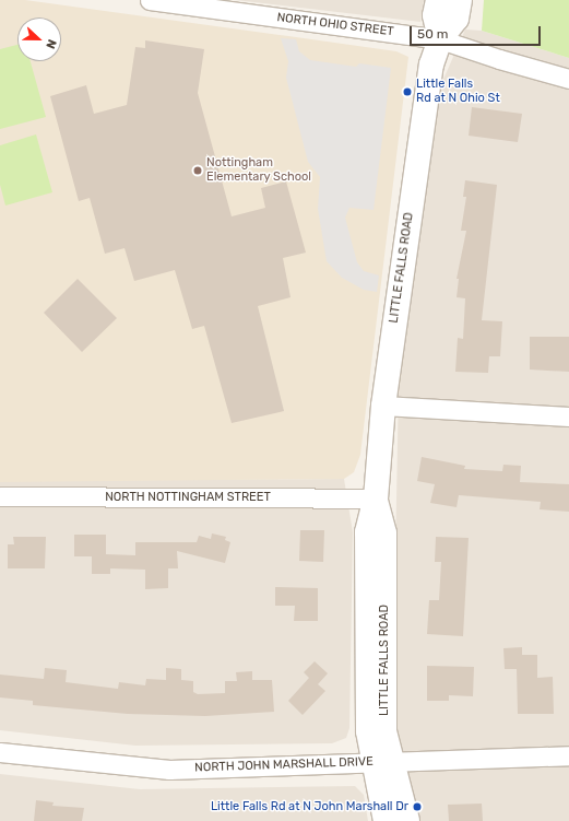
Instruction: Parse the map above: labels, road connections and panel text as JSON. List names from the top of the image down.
{
  "streets": {
    "street": [
      "NORTH OHIO STREET",
      "LITTLE FALLS ROAD",
      "NORTH NOTTINGHAM STREET",
      "NORTH JOHN MARSHALL DRIVE"
    ]
  },
  "crossings": [
    ["NORTH OHIO STREET", "LITTLE FALLS ROAD"],
    ["LITTLE FALLS ROAD", "NORTH NOTTINGHAM STREET"],
    ["LITTLE FALLS ROAD", "NORTH JOHN MARSHALL DRIVE"]
  ],
  "places": ["Little Falls Rd at N Ohio St", "Nottingham Elementary School", "Little Falls Rd at N John Marshall Dr"],
  "scale_bar": "50 m",
  "north": "right"
}
